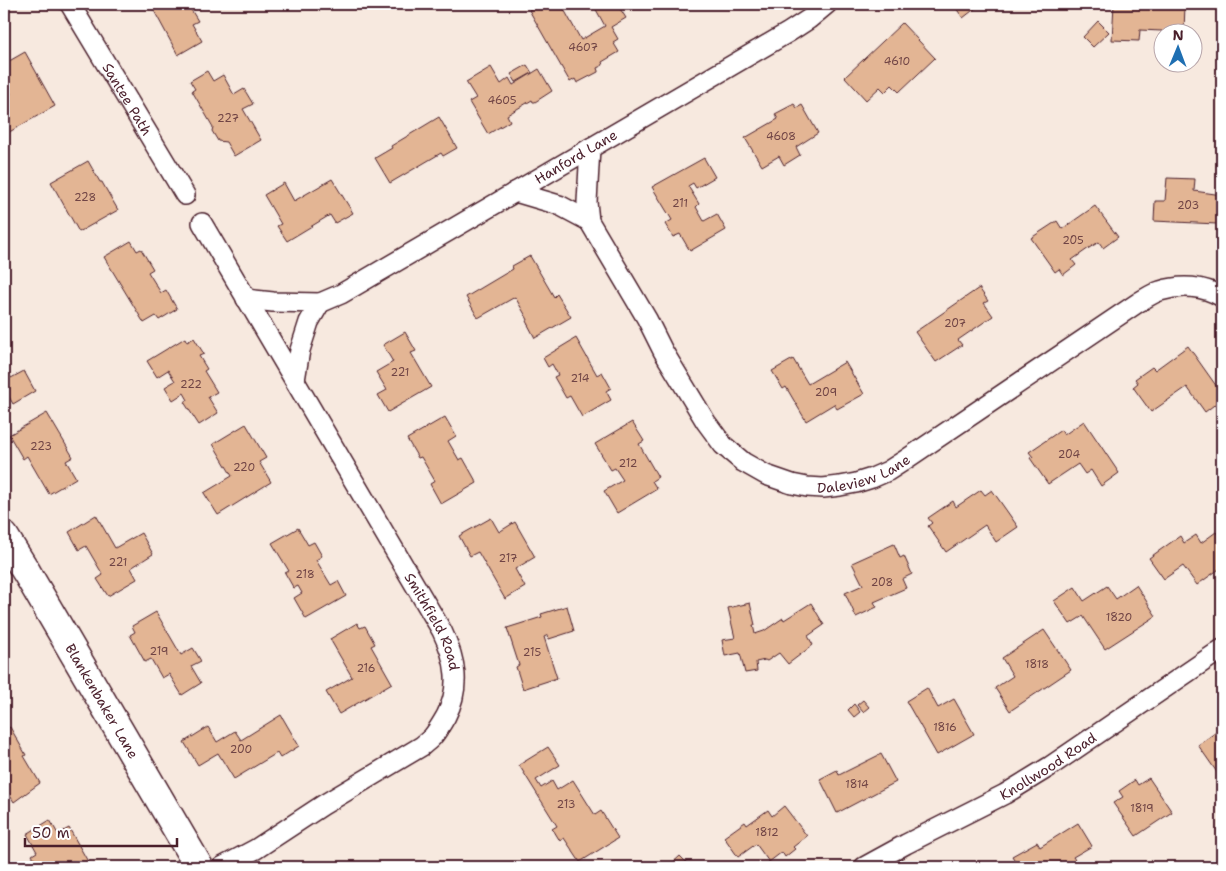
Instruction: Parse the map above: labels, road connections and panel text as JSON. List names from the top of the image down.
{
  "streets": {
    "street": [
      "Santee Path",
      "Hanford Lane",
      "Daleview Lane",
      "Smithfield Road",
      "Blankenbaker Lane",
      "Knollwood Road"
    ]
  },
  "crossings": [
    ["Hanford Lane", "Daleview Lane"],
    ["Hanford Lane", "Smithfield Road"]
  ],
  "house_numbers": [
    "4607",
    "4610",
    "4605",
    "227",
    "4608",
    "228",
    "211",
    "203",
    "205",
    "207",
    "221",
    "214",
    "222",
    "209",
    "223",
    "204",
    "212",
    "220",
    "217",
    "221",
    "218",
    "208",
    "1820",
    "219",
    "215",
    "1818",
    "216",
    "1816",
    "200",
    "1814",
    "213",
    "1819",
    "1812"
  ],
  "scale_bar": "50 m",
  "north": "top"
}
